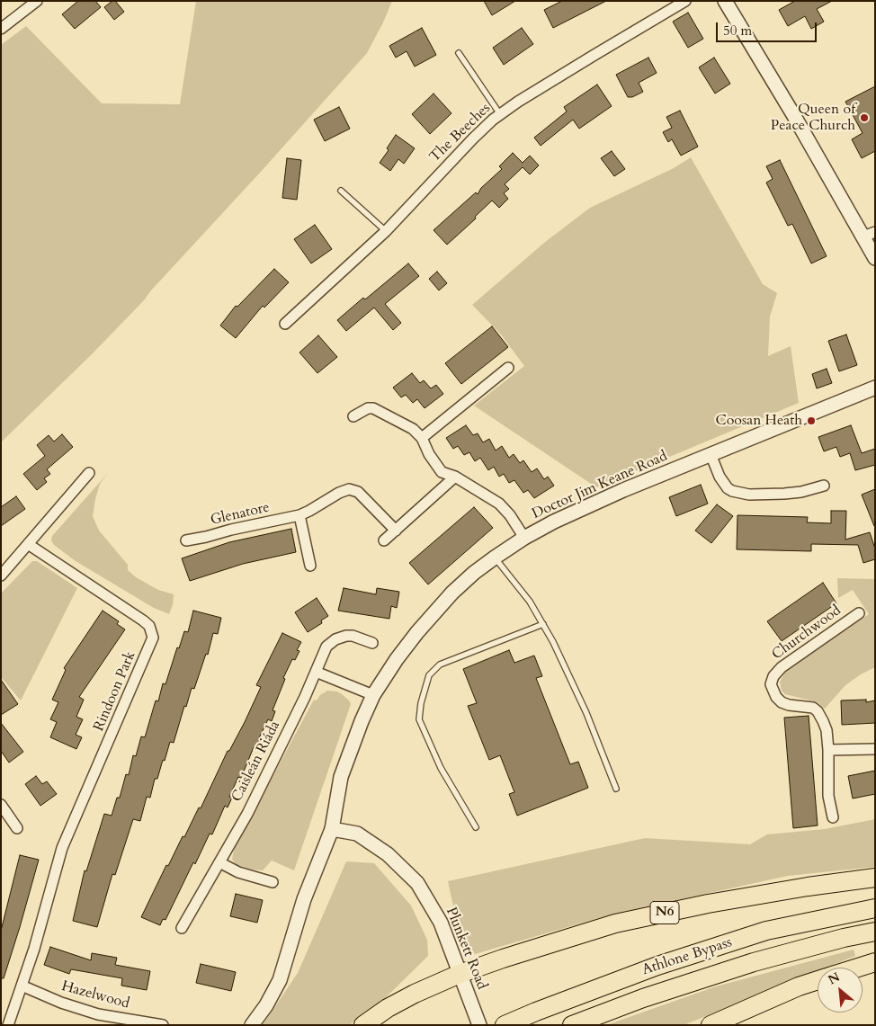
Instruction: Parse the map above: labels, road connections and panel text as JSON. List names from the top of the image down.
{
  "streets": {
    "highway": ["N6", "Athlone Bypass"],
    "street": [
      "The Beeches",
      "Doctor Jim Keane Road",
      "Glenatore",
      "Churchwood",
      "Rindoon Park",
      "Caisleán Riáda",
      "Plunkett Road",
      "Hazelwood"
    ]
  },
  "crossings": [
    ["Doctor Jim Keane Road", "Plunkett Road"],
    ["Rindoon Park", "Hazelwood"],
    ["N6", "Plunkett Road"]
  ],
  "places": ["Queen of Peace Church", "Coosan Heath"],
  "scale_bar": "50 m",
  "north": "top left"
}
